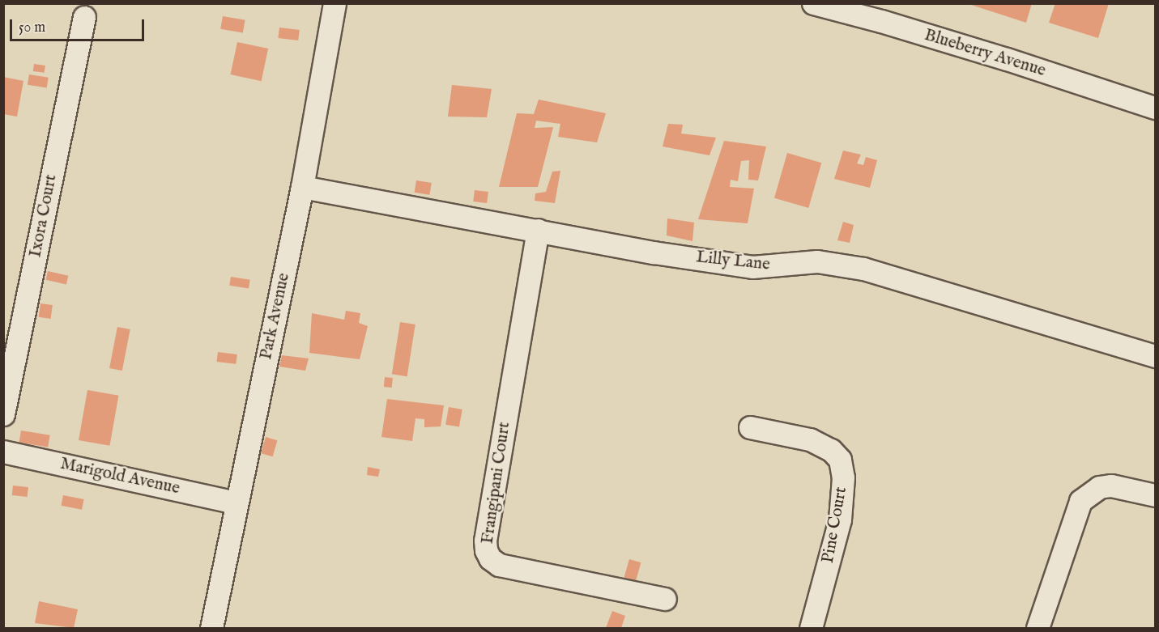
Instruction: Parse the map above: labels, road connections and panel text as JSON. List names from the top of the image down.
{
  "streets": {
    "street": [
      "Blueberry Avenue",
      "Ixora Court",
      "Lilly Lane",
      "Park Avenue",
      "Marigold Avenue",
      "Frangipani Court",
      "Pine Court"
    ]
  },
  "crossings": [
    ["Lilly Lane", "Park Avenue"],
    ["Lilly Lane", "Frangipani Court"],
    ["Park Avenue", "Marigold Avenue"]
  ],
  "scale_bar": "50 m"
}
